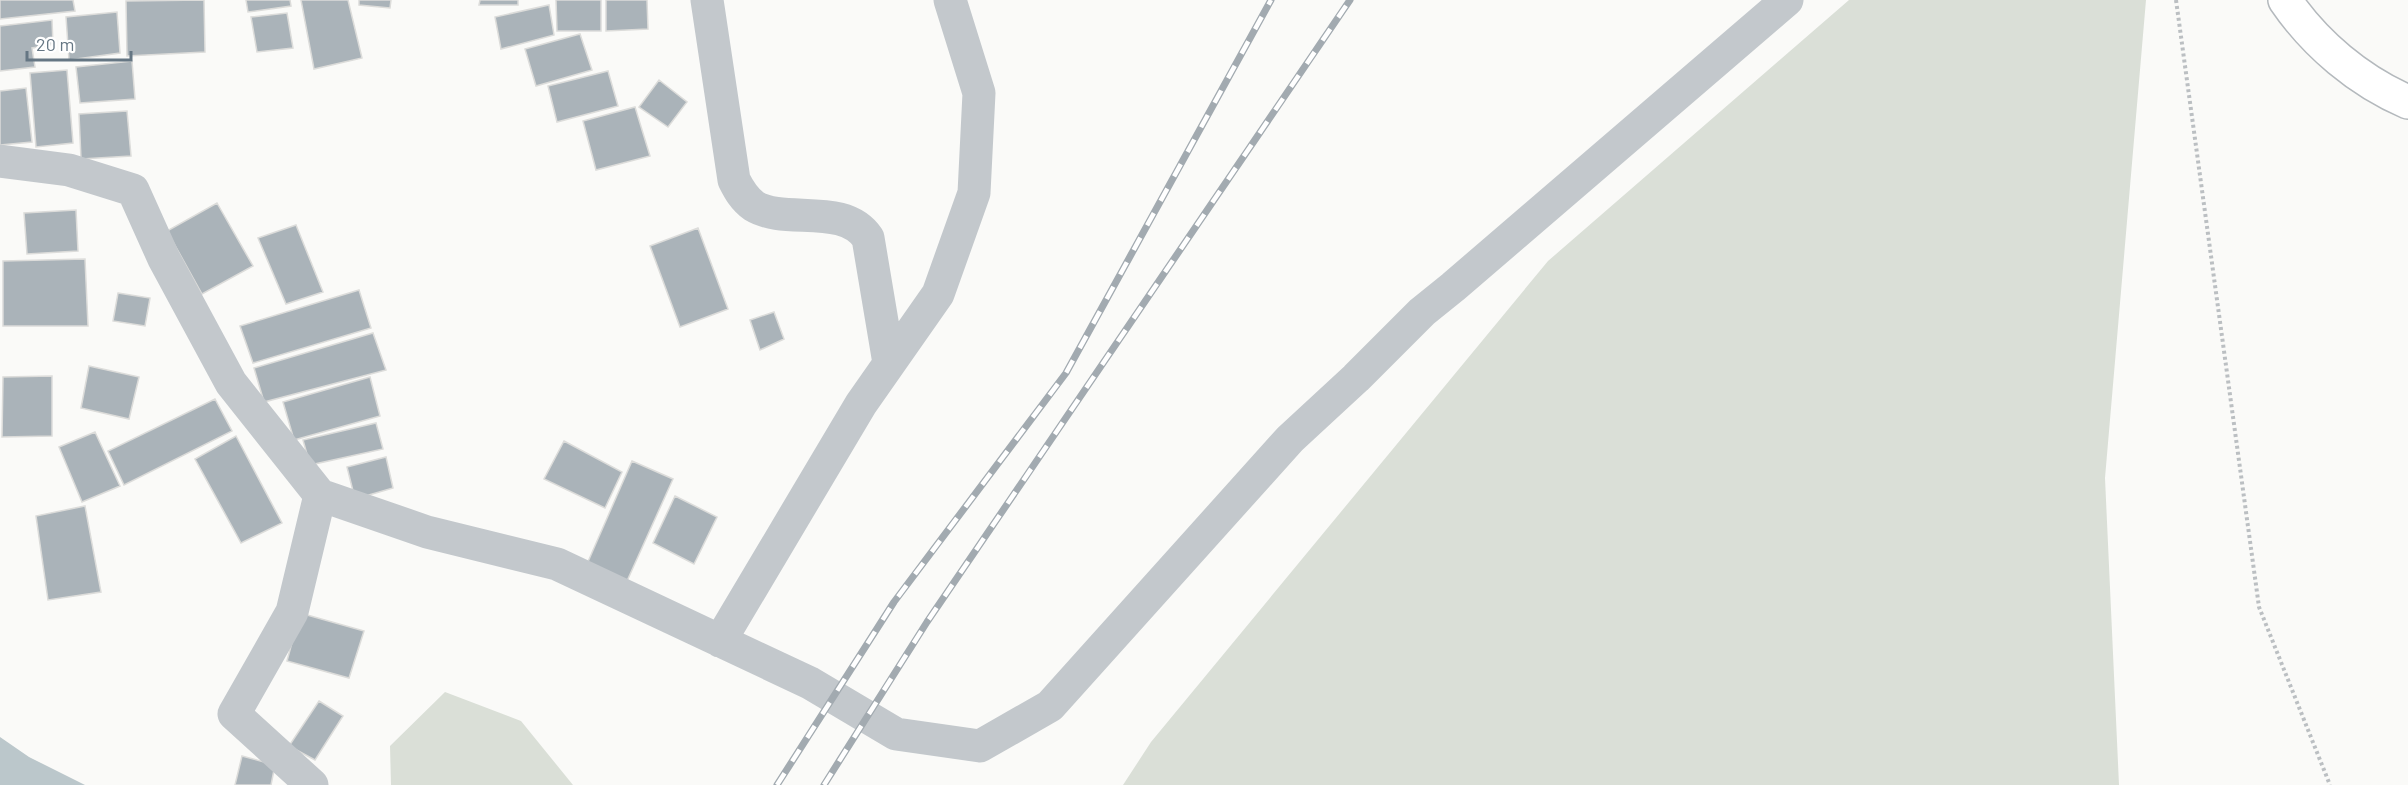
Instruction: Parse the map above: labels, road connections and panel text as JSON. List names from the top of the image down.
{
  "scale_bar": "20 m"
}
